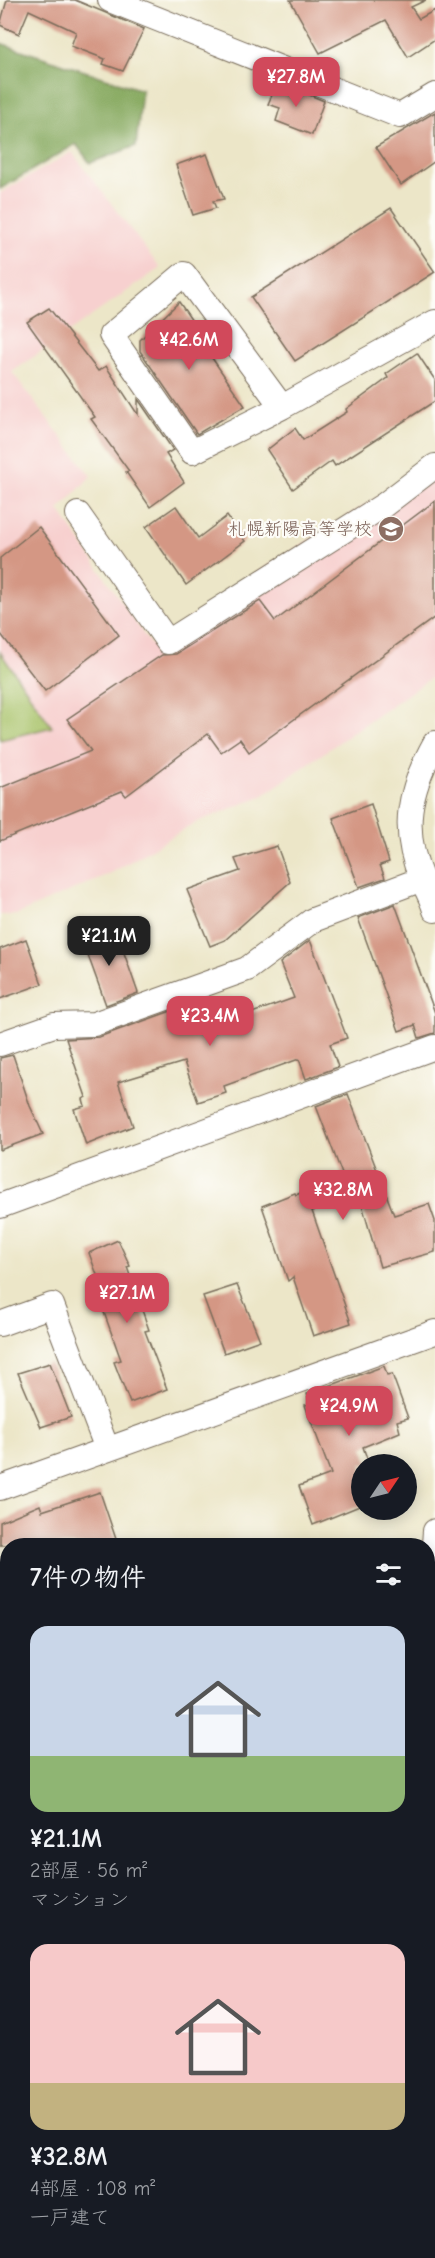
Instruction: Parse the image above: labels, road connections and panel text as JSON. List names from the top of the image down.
{
  "places": {
    "school or university": ["札幌新陽高等学校"]
  },
  "north": "top right",
  "page": {
    "price": [
      "¥27.8M",
      "¥42.6M",
      "¥21.1M",
      "¥23.4M",
      "¥32.8M",
      "¥27.1M",
      "¥24.9M"
    ],
    "heading": "7件の物件",
    "list": [
      {
        "name": "¥21.1M",
        "note": "2部屋 · 56 m² · マンション"
      },
      {
        "name": "¥32.8M",
        "note": "4部屋 · 108 m² · 一戸建て"
      }
    ]
  }
}
